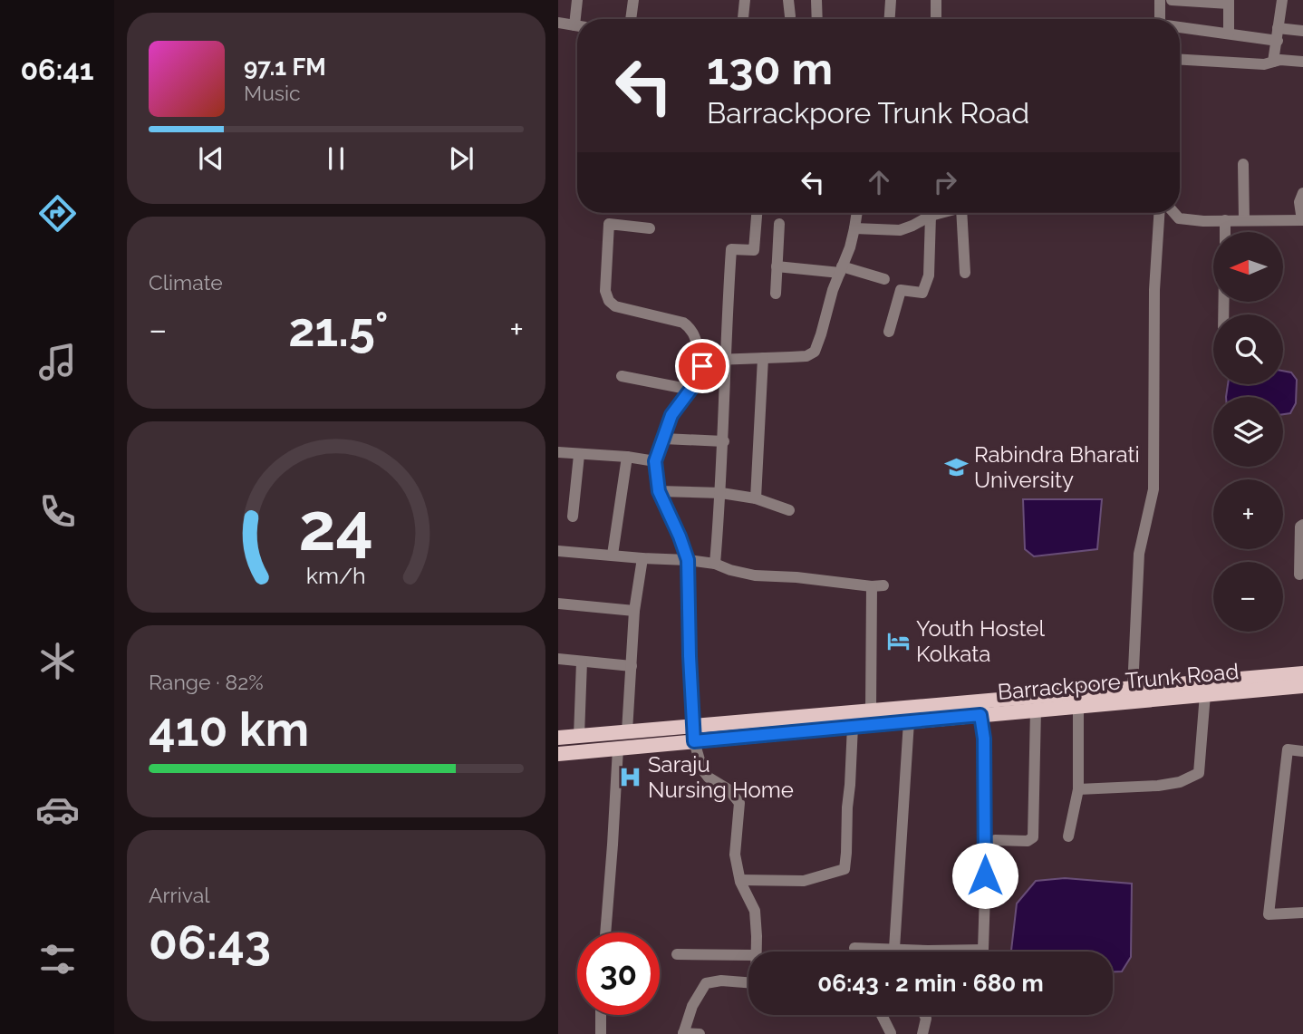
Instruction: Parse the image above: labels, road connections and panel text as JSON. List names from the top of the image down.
{
  "streets": {
    "main road": ["Barrackpore Trunk Road"]
  },
  "places": {
    "school or university": ["Rabindra Bharati University"],
    "hotel": ["Youth Hostel Kolkata"],
    "hospital": ["Saraju Nursing Home"]
  },
  "north": "left",
  "page": {
    "tabs": "06:41",
    "turn": ["130 m", "Barrackpore Trunk Road"],
    "song": ["97.1 FM", "Music"],
    "tile": [
      "Climate",
      ["Range · 82%", "410 km"],
      ["Arrival", "06:43"]
    ],
    "map_buttons": ["+", "−"],
    "heat": ["−", "21.5°", "+"],
    "limit": "30",
    "trip": "06:43 · 2 min · 680 m",
    "gauge": ["24", "km/h"]
  }
}
